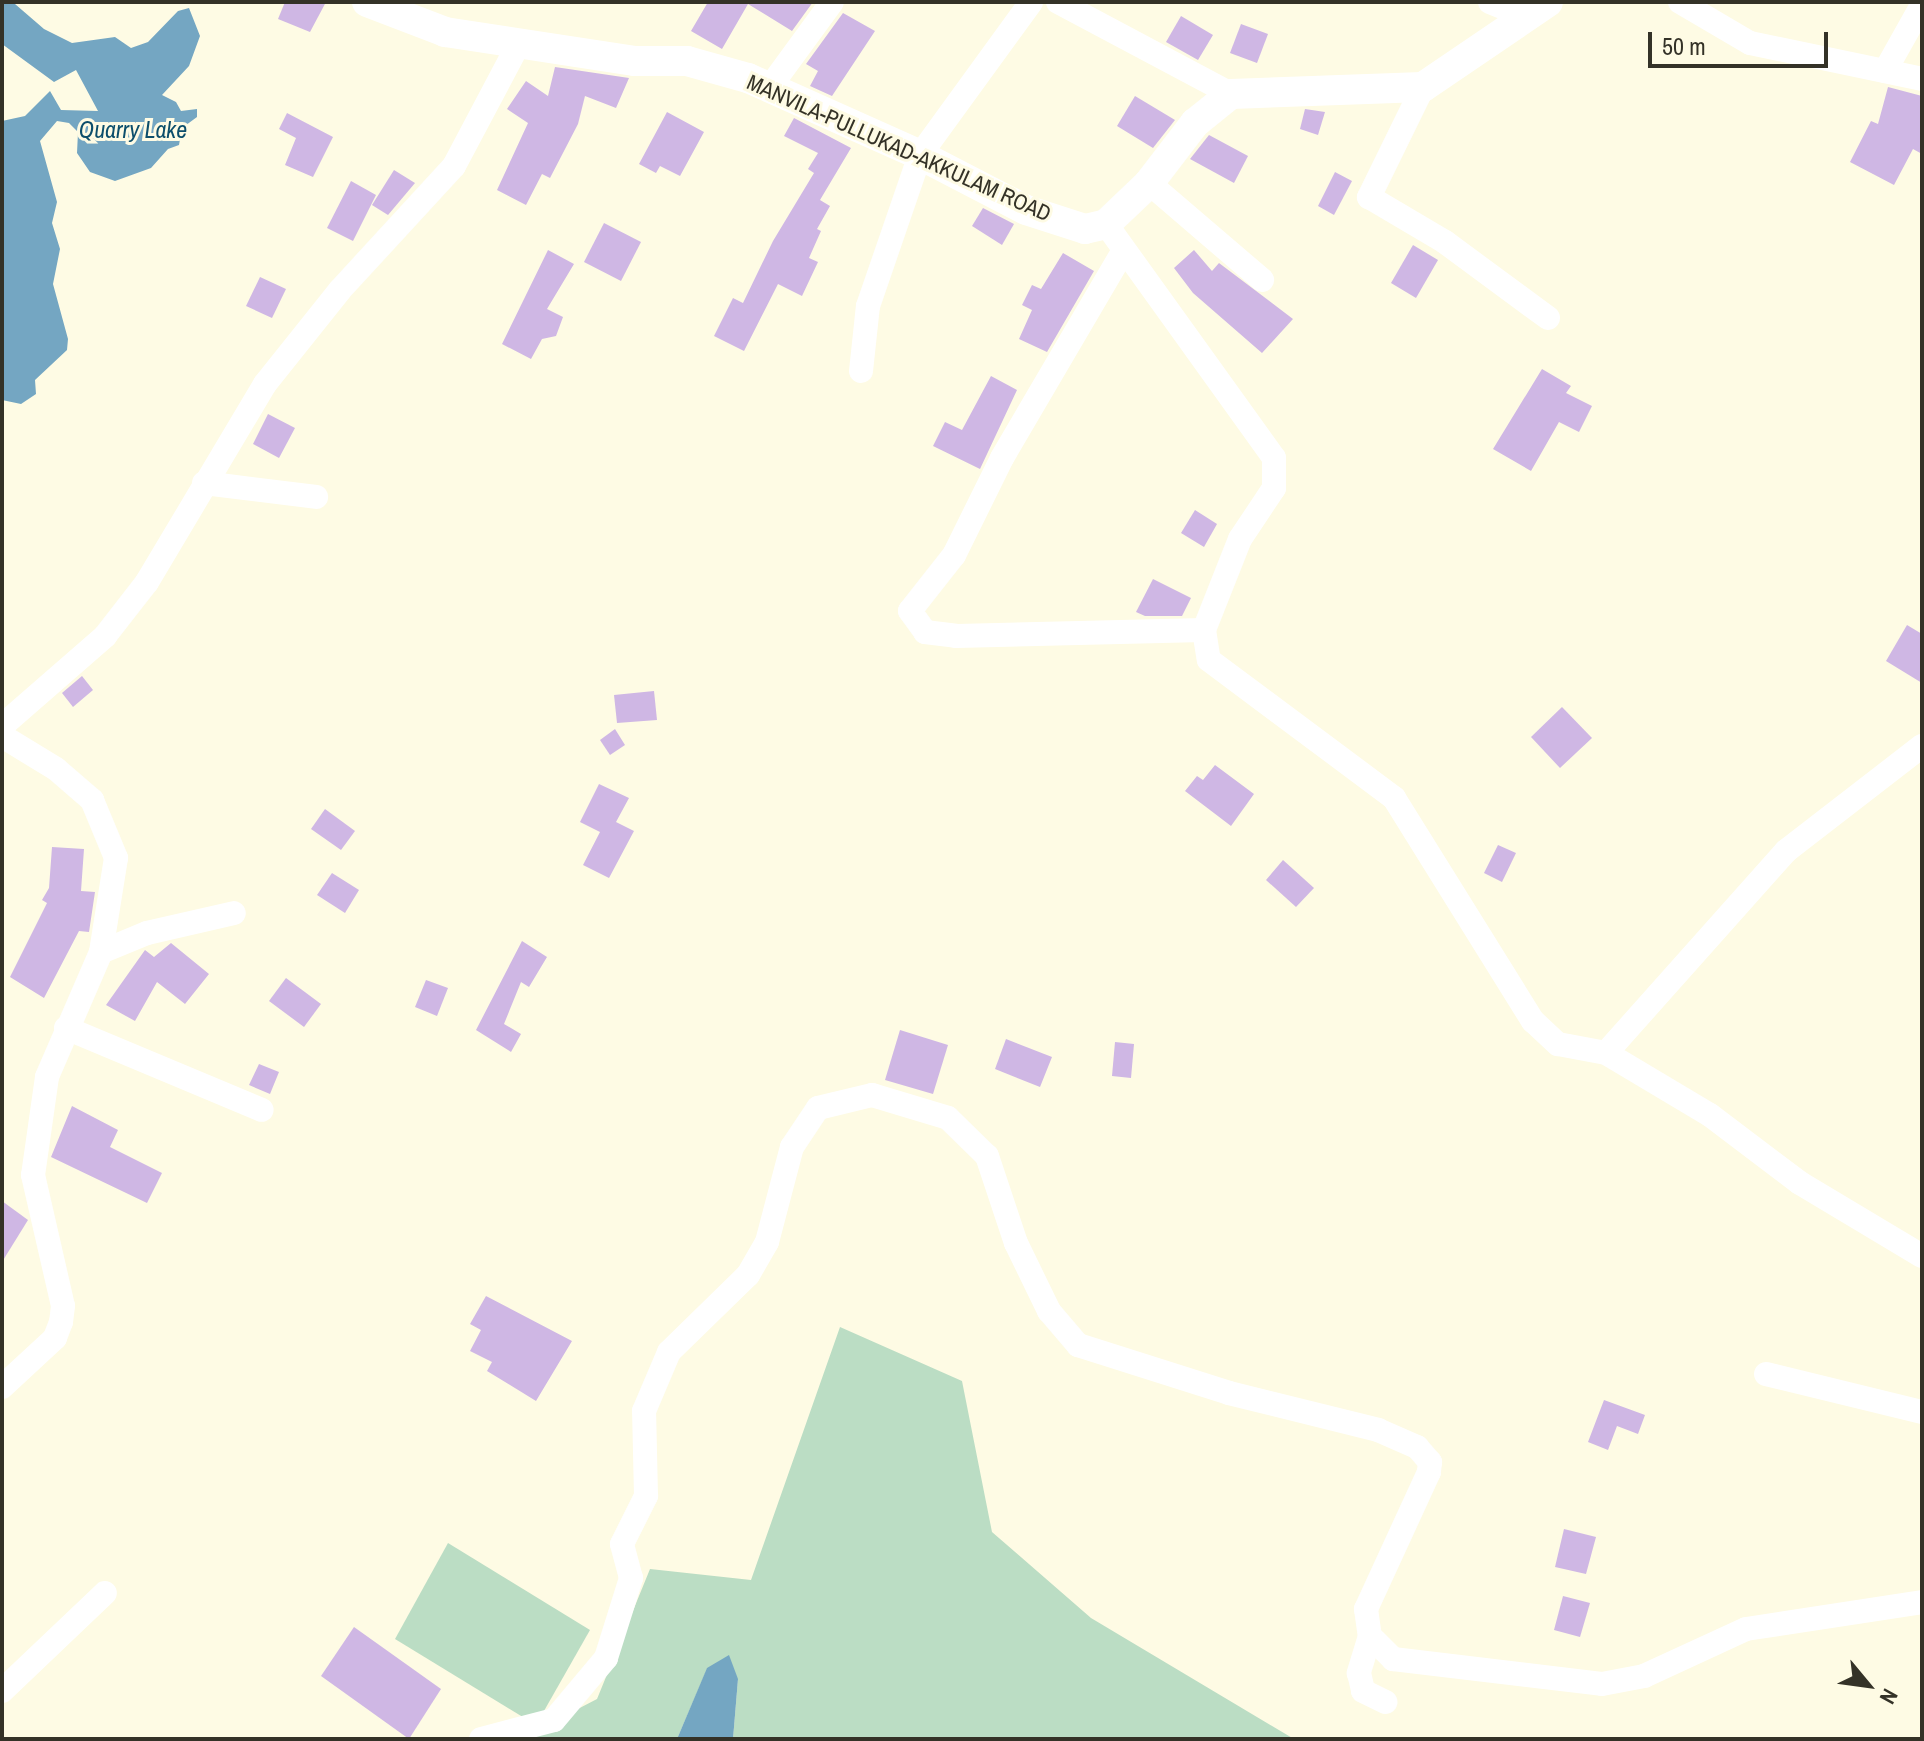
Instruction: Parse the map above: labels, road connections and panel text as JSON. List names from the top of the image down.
{
  "streets": {
    "street": ["MANVILA-PULLUKAD-AKKULAM ROAD"]
  },
  "water": ["Quarry Lake"],
  "scale_bar": "50 m",
  "north": "bottom right"
}
